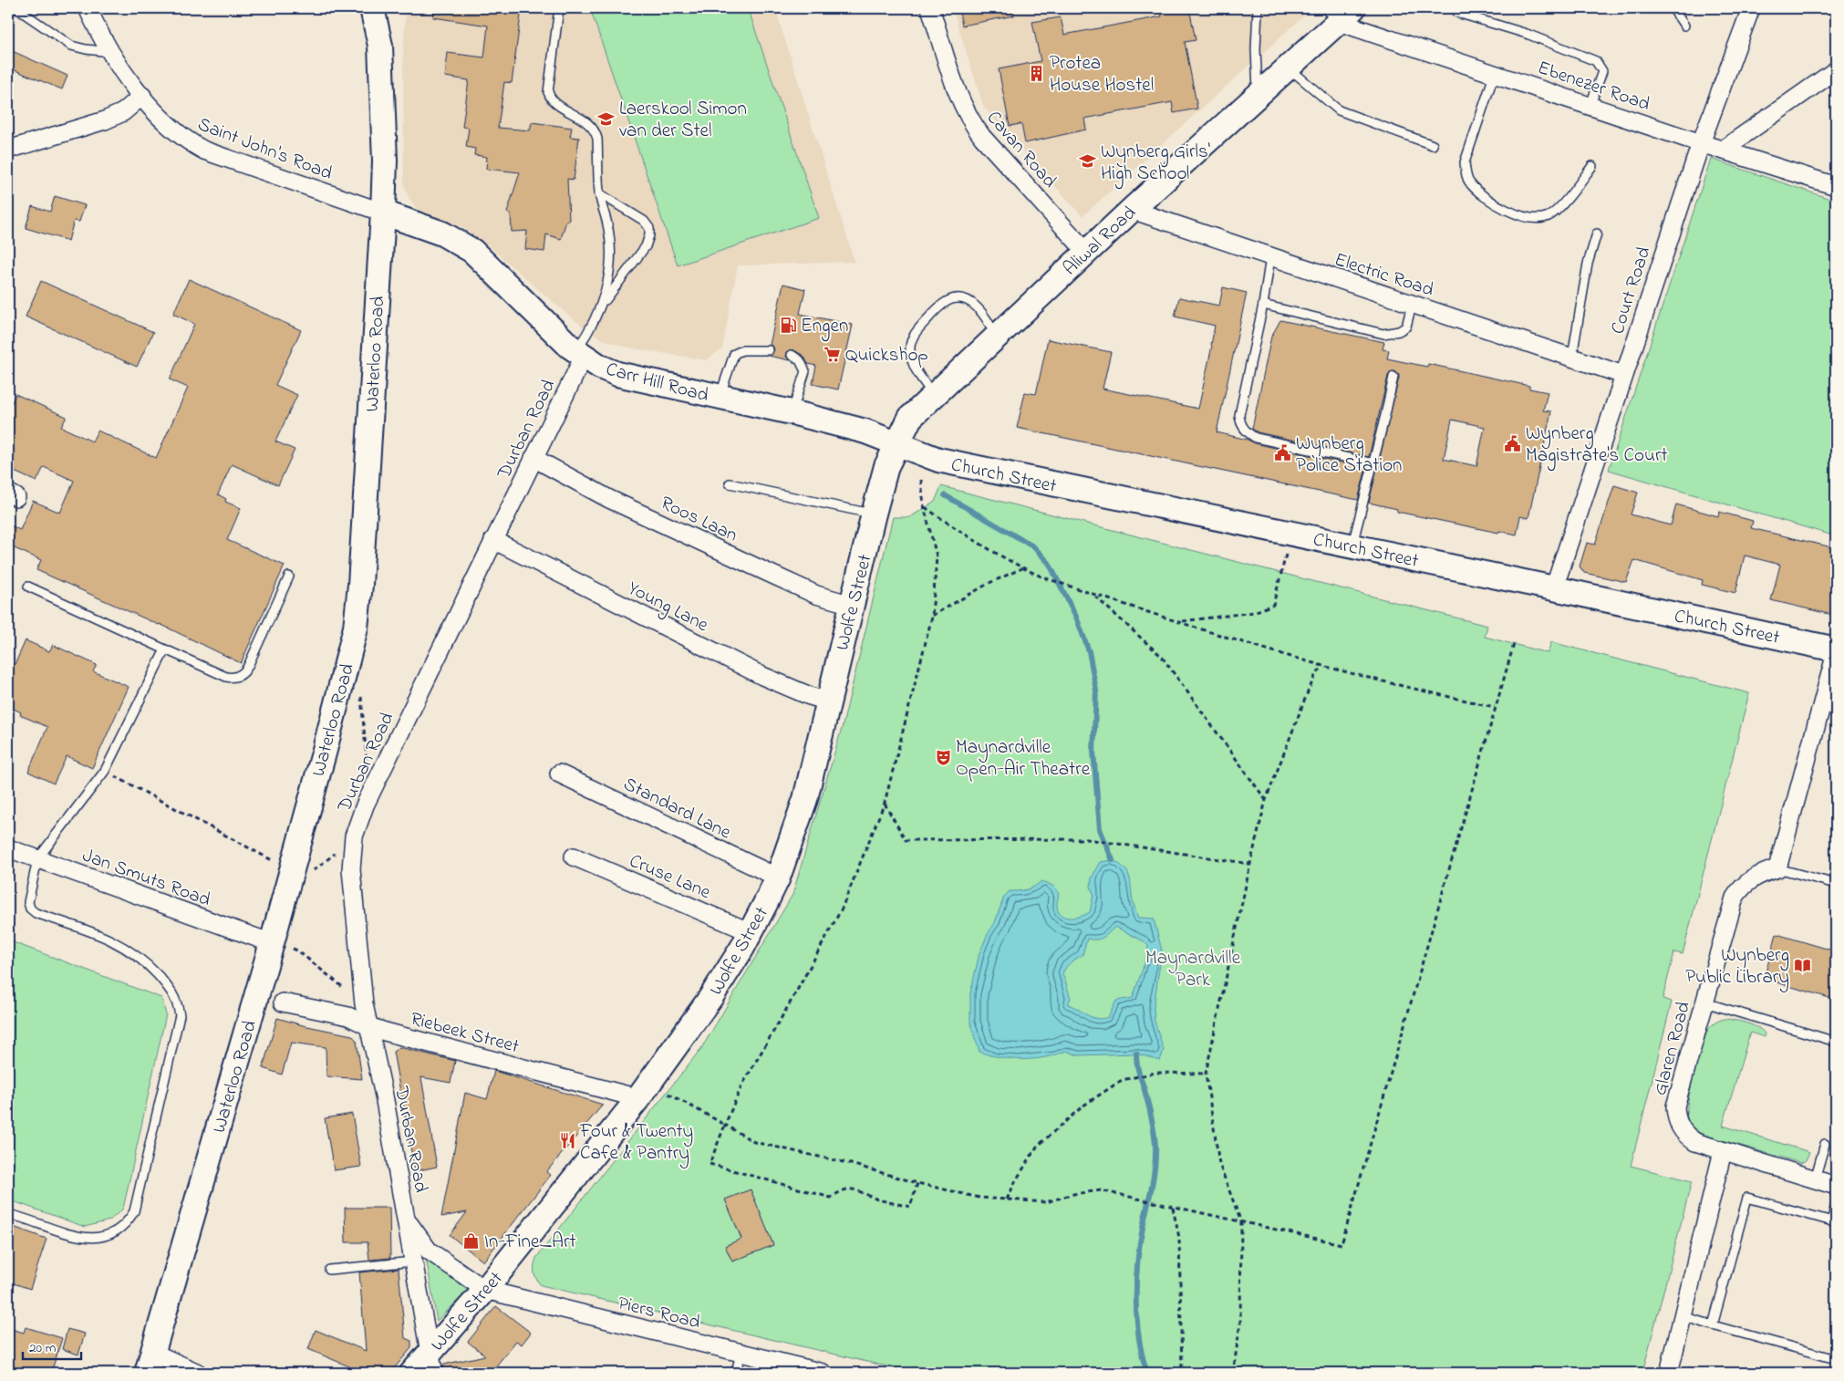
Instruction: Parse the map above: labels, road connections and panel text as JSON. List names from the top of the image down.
{
  "streets": {
    "street": [
      "Ebenezer Road",
      "Saint John's Road",
      "Cavan Road",
      "Aliwal Road",
      "Electric Road",
      "Court Road",
      "Waterloo Road",
      "Carr Hill Road",
      "Durban Road",
      "Church Street",
      "Roos Laan",
      "Wolfe Street",
      "Young Lane",
      "Standard Lane",
      "Cruse Lane",
      "Jan Smuts Road",
      "Riebeek Street",
      "Glaren Road",
      "Piers Road"
    ]
  },
  "crossings": [
    ["Ebenezer Road", "Aliwal Road"],
    ["Ebenezer Road", "Court Road"],
    ["Saint John's Road", "Waterloo Road"],
    ["Saint John's Road", "Carr Hill Road"],
    ["Cavan Road", "Aliwal Road"],
    ["Aliwal Road", "Electric Road"],
    ["Aliwal Road", "Carr Hill Road"],
    ["Aliwal Road", "Church Street"],
    ["Aliwal Road", "Wolfe Street"],
    ["Electric Road", "Court Road"],
    ["Court Road", "Church Street"],
    ["Waterloo Road", "Carr Hill Road"],
    ["Waterloo Road", "Jan Smuts Road"],
    ["Carr Hill Road", "Durban Road"],
    ["Carr Hill Road", "Church Street"],
    ["Carr Hill Road", "Wolfe Street"],
    ["Durban Road", "Roos Laan"],
    ["Durban Road", "Wolfe Street"],
    ["Durban Road", "Young Lane"],
    ["Durban Road", "Riebeek Street"],
    ["Durban Road", "Piers Road"],
    ["Church Street", "Wolfe Street"],
    ["Roos Laan", "Wolfe Street"],
    ["Wolfe Street", "Young Lane"],
    ["Wolfe Street", "Standard Lane"],
    ["Wolfe Street", "Cruse Lane"],
    ["Wolfe Street", "Riebeek Street"],
    ["Wolfe Street", "Piers Road"]
  ],
  "parks": ["Maynardville Park"],
  "places": {
    "building": ["Protea House Hostel"],
    "school or university": ["Laerskool Simon van der Stel", "Wynberg Girls' High School"],
    "fuel station": ["Engen"],
    "supermarket": ["Quickshop"],
    "public building": ["Wynberg Magistrate's Court", "Wynberg Police Station"],
    "theatre": ["Maynardville Open-Air Theatre"],
    "library": ["Wynberg Public Library"],
    "restaurant": ["Four & Twenty Cafe & Pantry"],
    "shop": ["In-Fine_Art"]
  },
  "scale_bar": "20 m"
}
